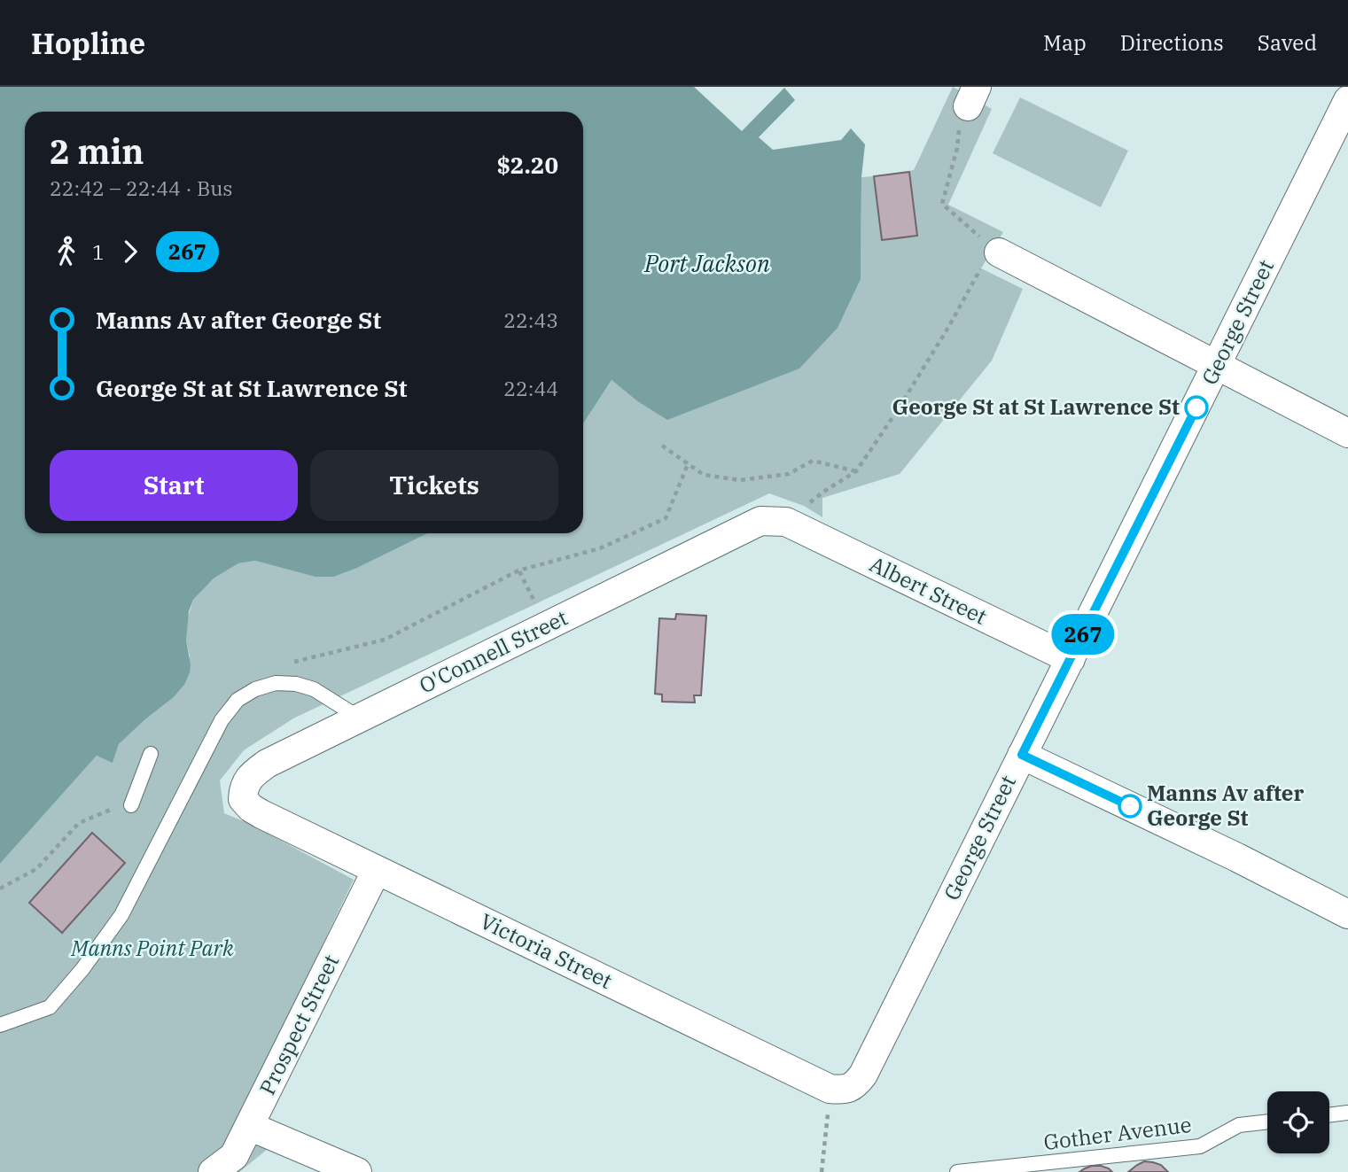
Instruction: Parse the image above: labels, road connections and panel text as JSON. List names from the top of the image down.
{
  "streets": {
    "street": [
      "George Street",
      "Albert Street",
      "O'Connell Street",
      "Victoria Street",
      "Prospect Street"
    ],
    "lane": ["Gother Avenue"]
  },
  "crossings": [
    ["George Street", "Albert Street"],
    ["George Street", "Victoria Street"],
    ["Albert Street", "O'Connell Street"],
    ["O'Connell Street", "Victoria Street"],
    ["Victoria Street", "Prospect Street"]
  ],
  "water": ["Port Jackson"],
  "parks": ["Manns Point Park"],
  "places": ["George St at St Lawrence St", "Manns Av after George St"],
  "lines": ["bus line 267"],
  "page": {
    "header": "Hopline",
    "nav": ["Map", "Directions", "Saved"],
    "on_map": "267",
    "heading": ["2 min", "22:42 – 22:44 · Bus", "$2.20"],
    "legs": ["1", "267"],
    "list": [
      {
        "name": "Manns Av after George St",
        "value": "22:43"
      },
      {
        "name": "George St at St Lawrence St",
        "value": "22:44"
      }
    ],
    "buttons": ["Start", "Tickets"]
  }
}
